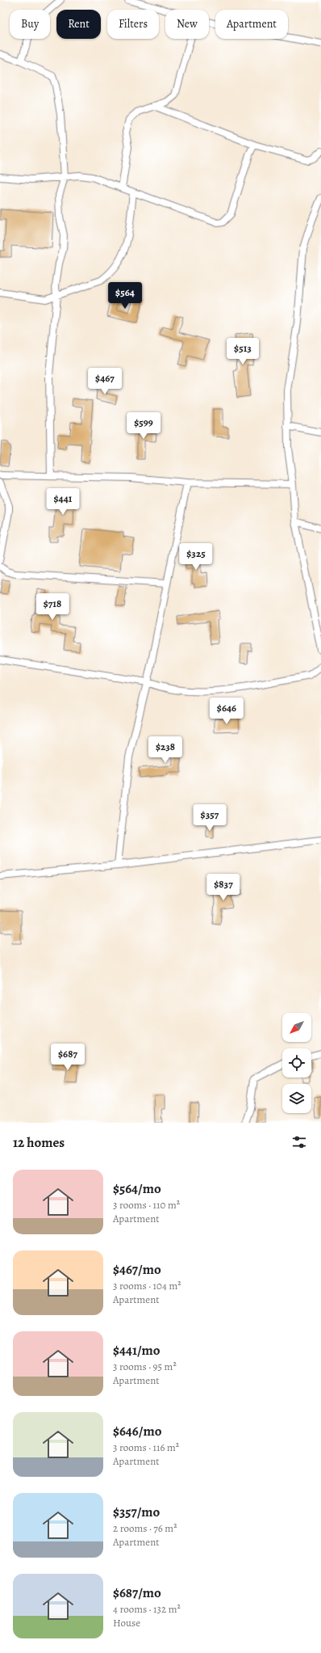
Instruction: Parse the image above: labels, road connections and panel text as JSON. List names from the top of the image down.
{
  "north": "bottom left",
  "page": {
    "chip": [
      "Buy",
      "Rent",
      "Filters",
      "New",
      "Apartment"
    ],
    "price": [
      "$564",
      "$513",
      "$467",
      "$599",
      "$441",
      "$325",
      "$718",
      "$646",
      "$238",
      "$357",
      "$837",
      "$687"
    ],
    "heading": "12 homes",
    "list": [
      {
        "name": "$564/mo",
        "note": "3 rooms · 110 m² · Apartment"
      },
      {
        "name": "$467/mo",
        "note": "3 rooms · 104 m² · Apartment"
      },
      {
        "name": "$441/mo",
        "note": "3 rooms · 95 m² · Apartment"
      },
      {
        "name": "$646/mo",
        "note": "3 rooms · 116 m² · Apartment"
      },
      {
        "name": "$357/mo",
        "note": "2 rooms · 76 m² · Apartment"
      },
      {
        "name": "$687/mo",
        "note": "4 rooms · 132 m² · House"
      }
    ]
  }
}
